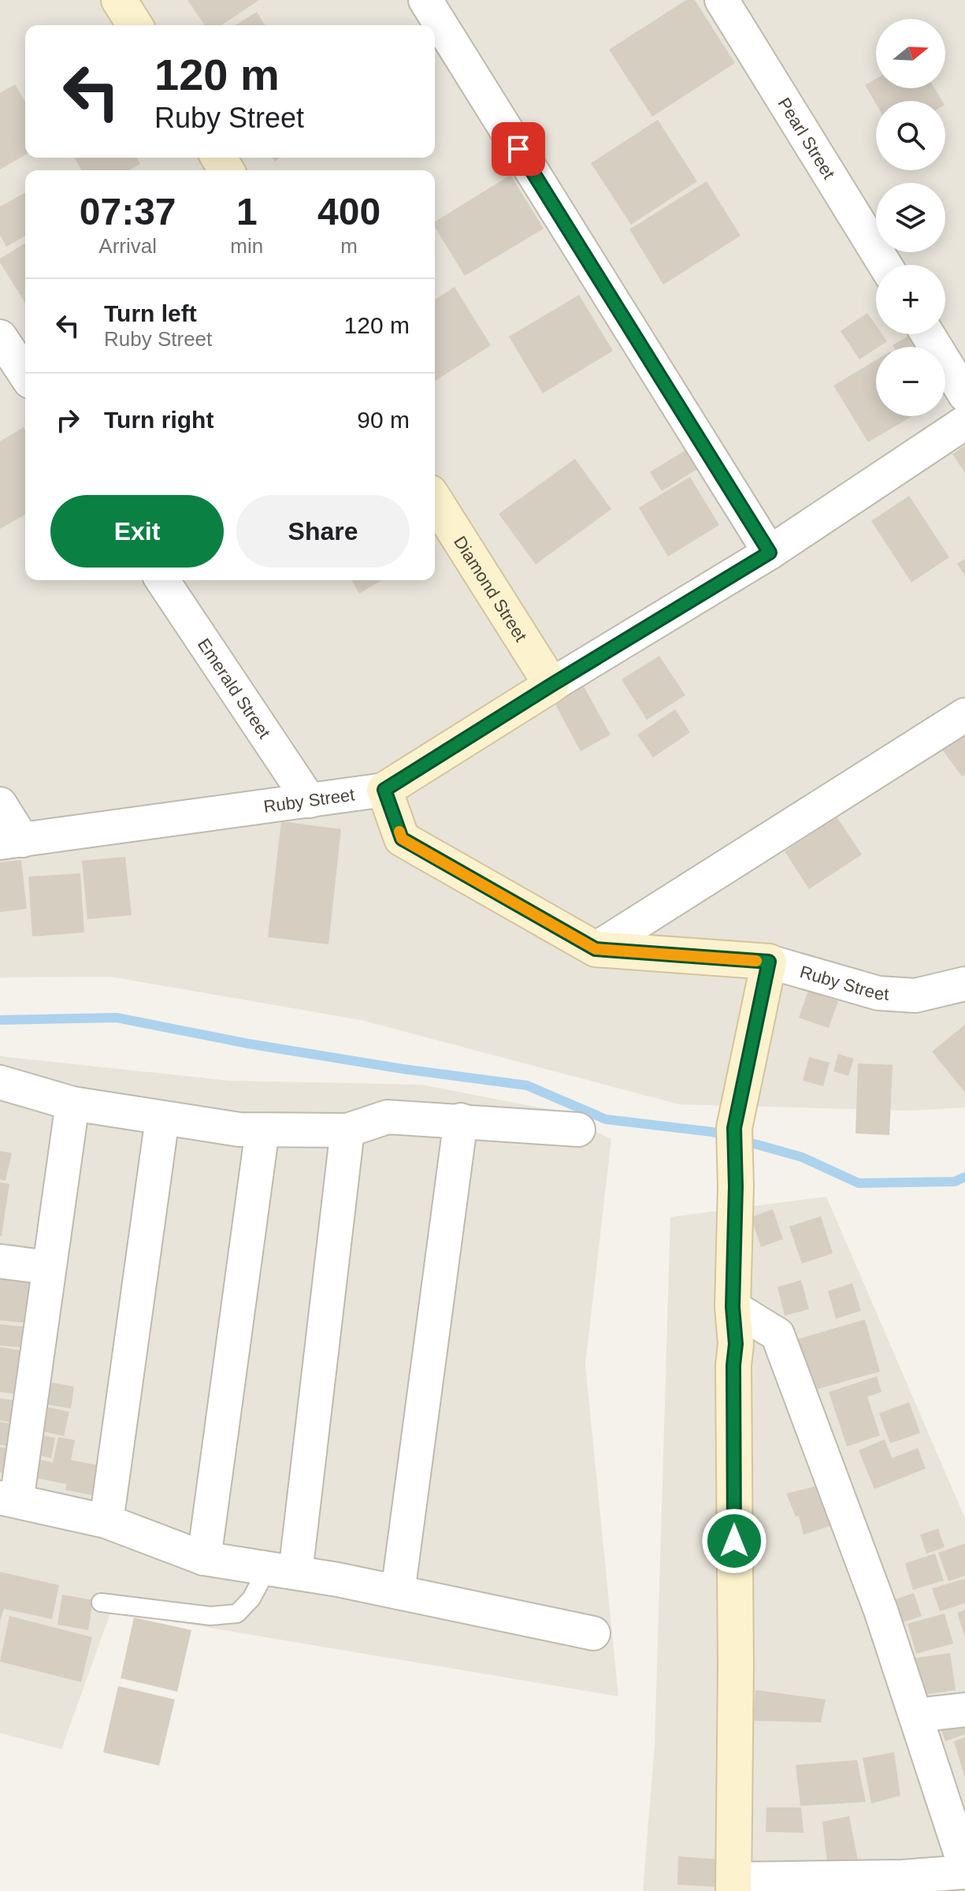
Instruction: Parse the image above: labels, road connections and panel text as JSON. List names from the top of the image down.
{
  "streets": {
    "street": [
      "Pearl Street",
      "Diamond Street",
      "Emerald Street",
      "Ruby Street"
    ]
  },
  "crossings": [
    ["Emerald Street", "Ruby Street"]
  ],
  "north": "right",
  "page": {
    "map_buttons": ["+", "−"],
    "turn": ["120 m", "Ruby Street"],
    "eta": [
      "07:37",
      "Arrival",
      "1",
      "min",
      "400",
      "m"
    ],
    "list": [
      {
        "name": "Turn left",
        "note": "Ruby Street",
        "value": "120 m"
      },
      {
        "name": "Turn right",
        "value": "90 m"
      }
    ],
    "buttons": ["Exit", "Share"]
  }
}
